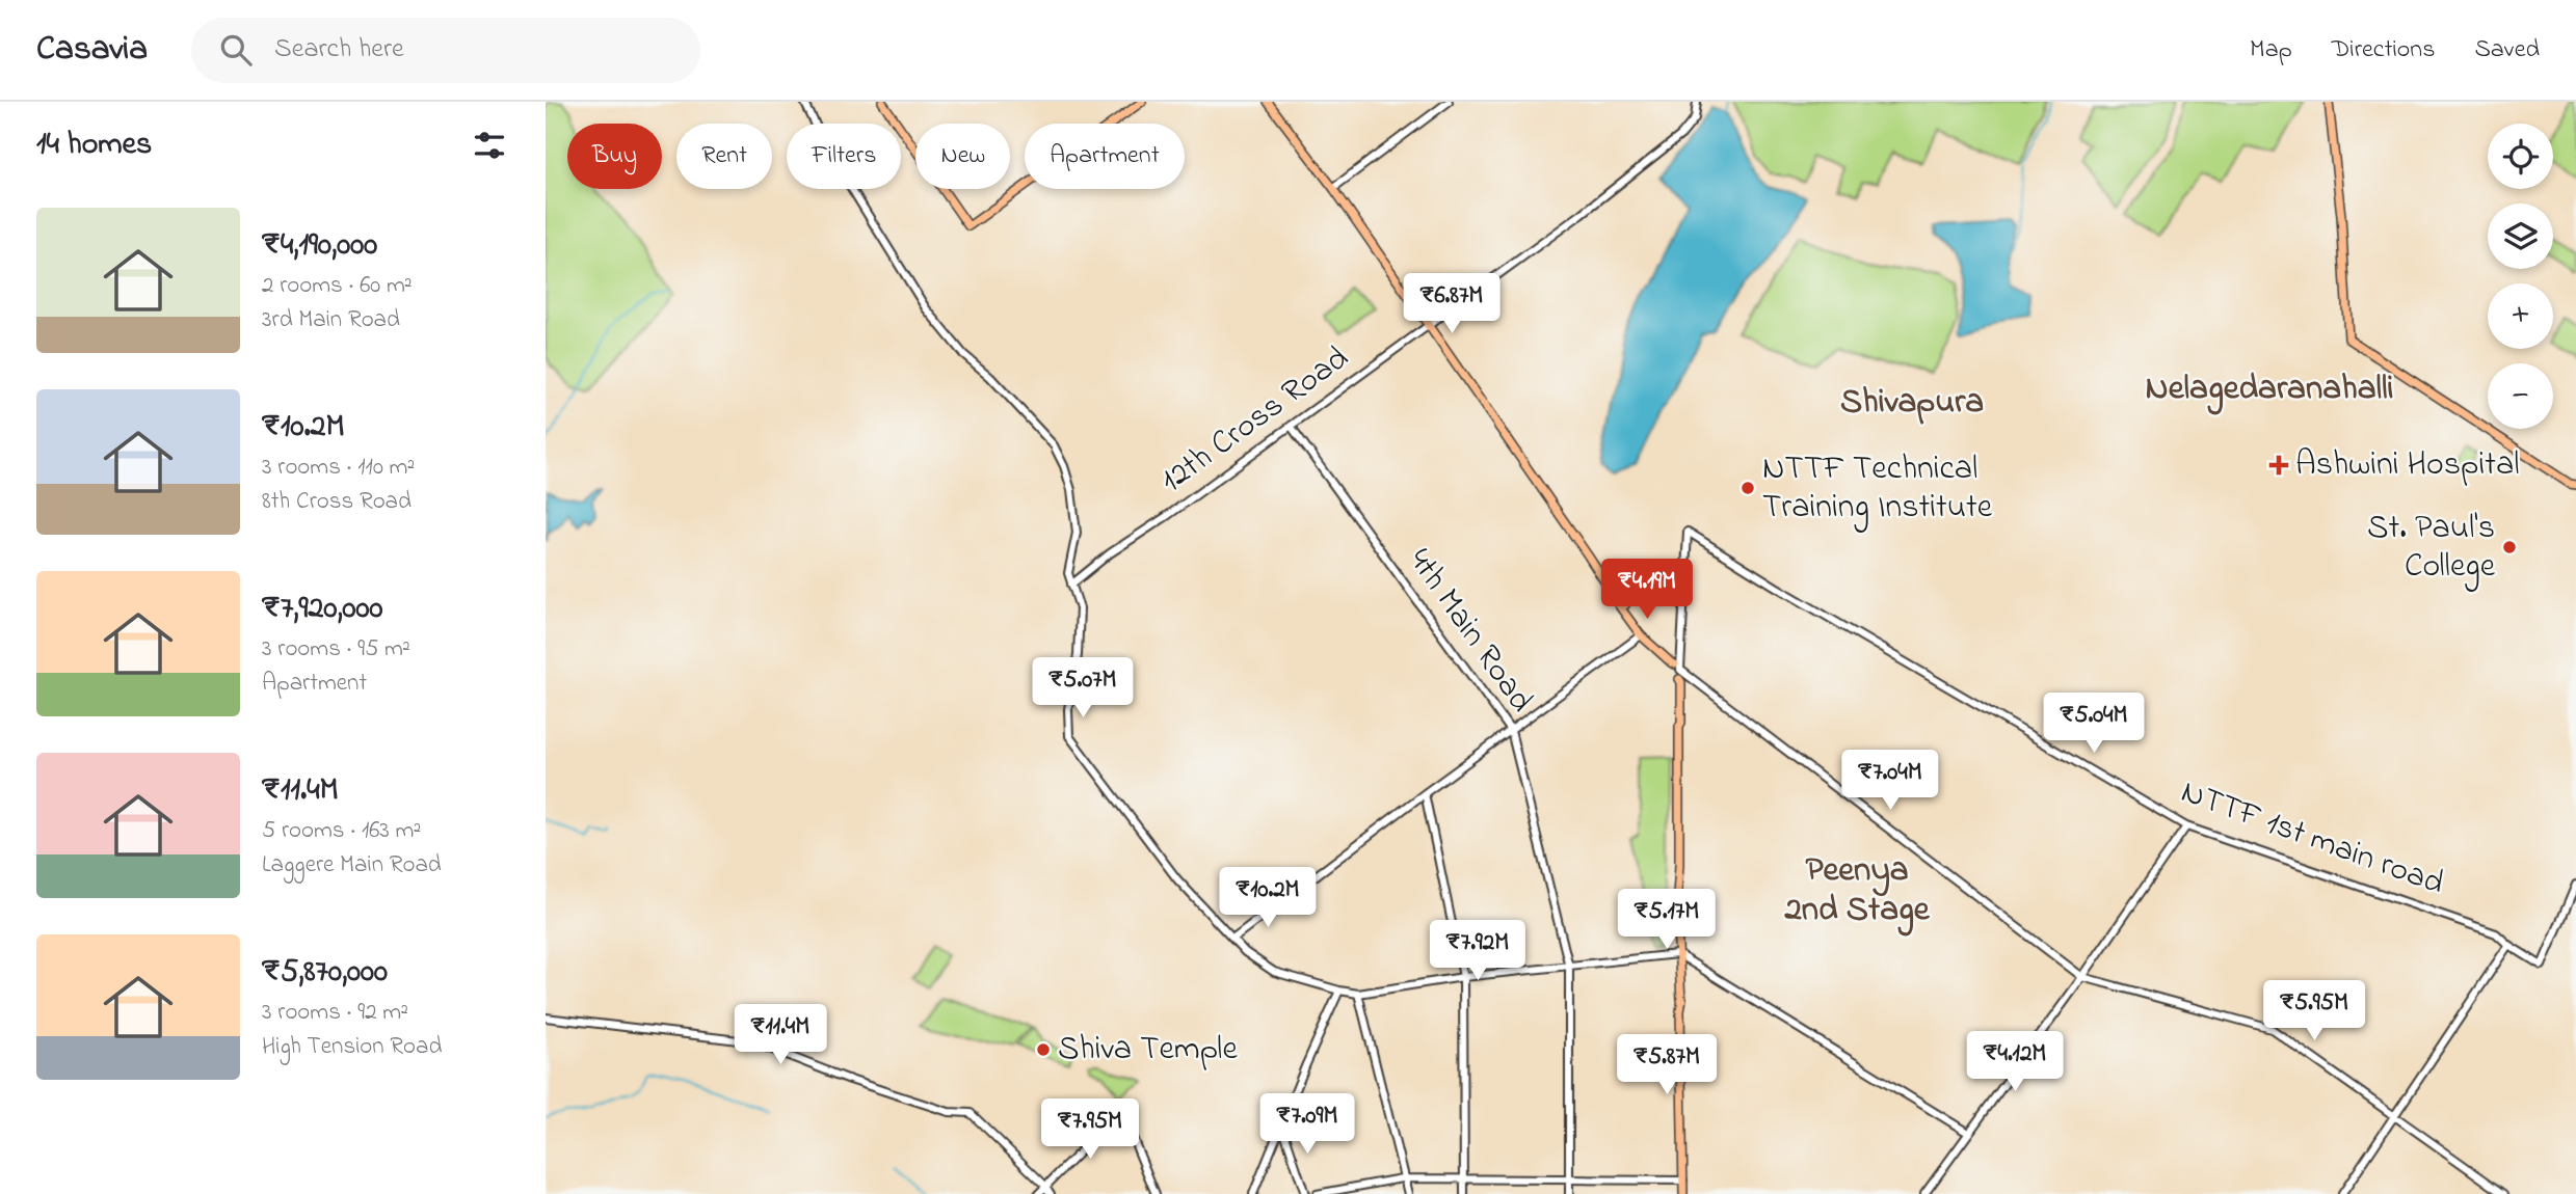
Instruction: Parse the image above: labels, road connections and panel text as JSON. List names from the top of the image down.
{
  "streets": {
    "street": ["12th Cross Road", "4th Main Road", "NTTF 1st main road"]
  },
  "crossings": [
    ["12th Cross Road", "4th Main Road"]
  ],
  "districts": ["Nelagedaranahalli", "Shivapura", "Peenya 2nd Stage"],
  "places": {
    "health": ["Ashwini Hospital"],
    "other": ["NTTF Technical Training Institute", "St. Paul's College", "Shiva Temple"]
  },
  "page": {
    "header": "Casavia",
    "search": "Search here",
    "nav": ["Map", "Directions", "Saved"],
    "heading": "14 homes",
    "map_buttons": ["+", "−"],
    "chip": [
      "Buy",
      "Rent",
      "Filters",
      "New",
      "Apartment"
    ],
    "list": [
      {
        "name": "₹4,190,000",
        "note": "2 rooms · 60 m² · 3rd Main Road"
      },
      {
        "name": "₹10.2M",
        "note": "3 rooms · 110 m² · 8th Cross Road"
      },
      {
        "name": "₹7,920,000",
        "note": "3 rooms · 95 m² · Apartment"
      },
      {
        "name": "₹11.4M",
        "note": "5 rooms · 163 m² · Laggere Main Road"
      },
      {
        "name": "₹5,870,000",
        "note": "3 rooms · 92 m² · High Tension Road"
      }
    ],
    "price": [
      "₹6.87M",
      "₹4.19M",
      "₹5.07M",
      "₹5.04M",
      "₹7.04M",
      "₹10.2M",
      "₹5.17M",
      "₹7.92M",
      "₹5.95M",
      "₹11.4M",
      "₹4.12M",
      "₹5.87M",
      "₹7.09M",
      "₹7.95M"
    ]
  }
}
